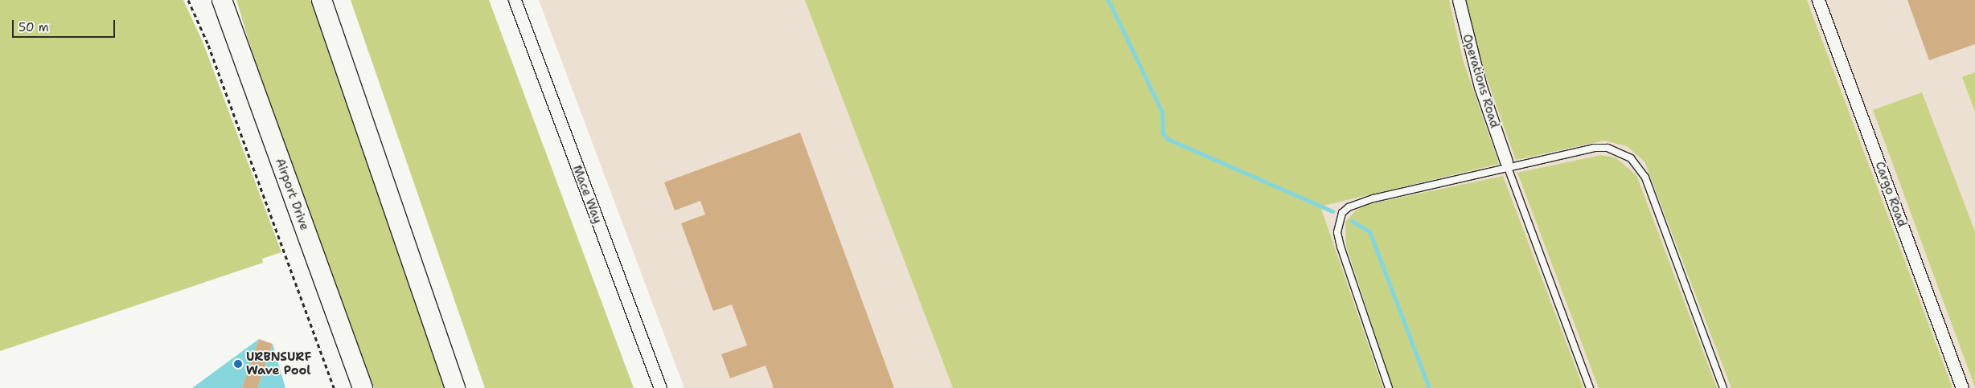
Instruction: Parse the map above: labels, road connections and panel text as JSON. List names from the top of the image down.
{
  "streets": {
    "main road": ["Airport Drive"],
    "street": ["Operations Road", "Mace Way", "Cargo Road"]
  },
  "places": ["URBNSURF Wave Pool"],
  "scale_bar": "50 m"
}
